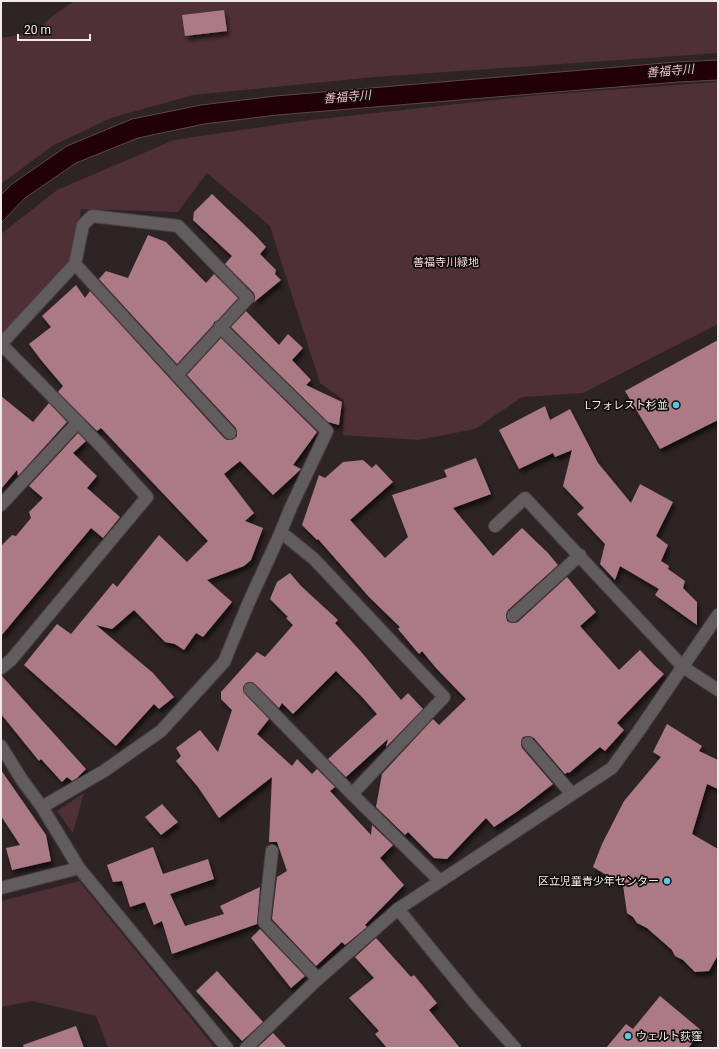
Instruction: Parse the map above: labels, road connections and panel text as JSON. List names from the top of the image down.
{
  "water": ["善福寺川"],
  "parks": ["善福寺川緑地"],
  "places": ["Lフォレスト杉並", "区立児童青少年センター", "ウェルト荻窪"],
  "scale_bar": "20 m"
}
